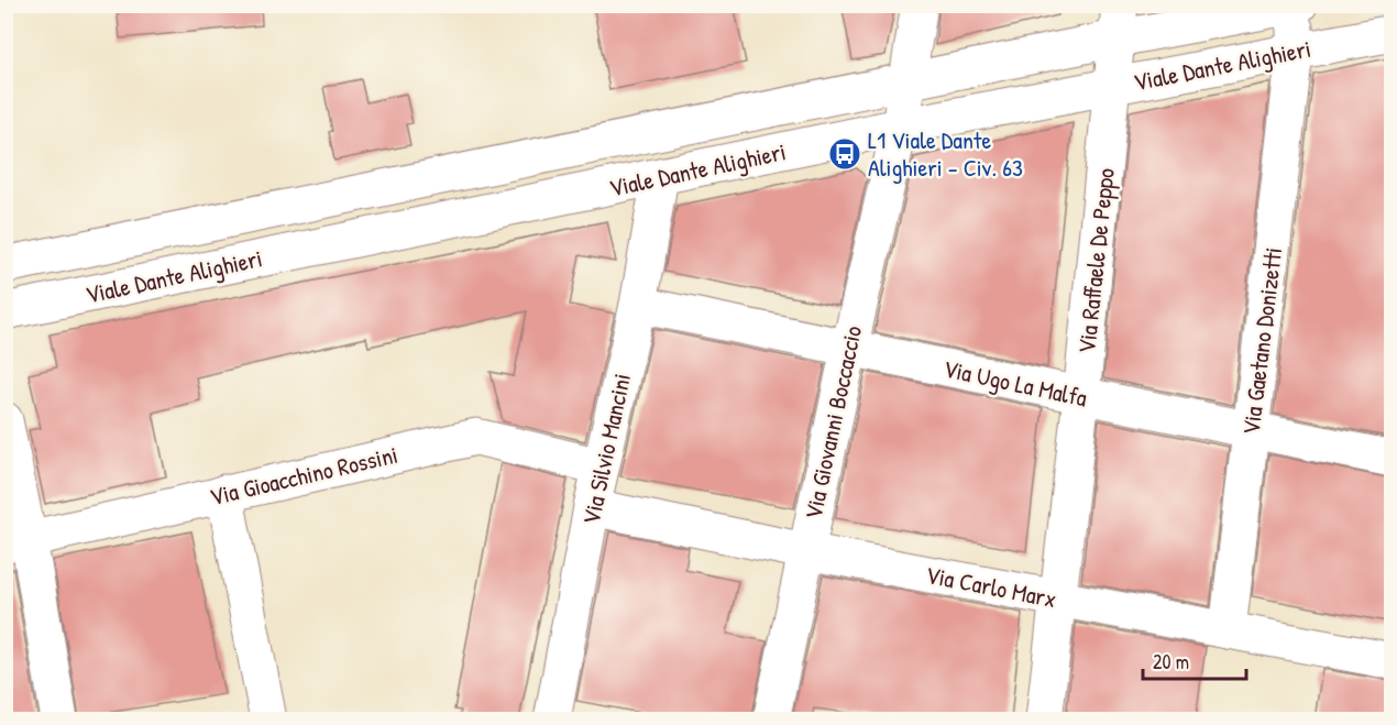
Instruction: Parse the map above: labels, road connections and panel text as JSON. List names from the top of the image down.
{
  "streets": {
    "street": [
      "Viale Dante Alighieri",
      "Via Raffaele De Peppo",
      "Via Gaetano Donizetti",
      "Via Ugo La Malfa",
      "Via Giovanni Boccaccio",
      "Via Silvio Mancini",
      "Via Gioacchino Rossini",
      "Via Carlo Marx"
    ]
  },
  "crossings": [
    ["Viale Dante Alighieri", "Via Raffaele De Peppo"],
    ["Viale Dante Alighieri", "Via Gaetano Donizetti"],
    ["Viale Dante Alighieri", "Via Giovanni Boccaccio"],
    ["Viale Dante Alighieri", "Via Silvio Mancini"],
    ["Via Raffaele De Peppo", "Via Ugo La Malfa"],
    ["Via Raffaele De Peppo", "Via Carlo Marx"],
    ["Via Gaetano Donizetti", "Via Ugo La Malfa"],
    ["Via Gaetano Donizetti", "Via Carlo Marx"],
    ["Via Ugo La Malfa", "Via Giovanni Boccaccio"],
    ["Via Ugo La Malfa", "Via Silvio Mancini"],
    ["Via Giovanni Boccaccio", "Via Carlo Marx"],
    ["Via Silvio Mancini", "Via Gioacchino Rossini"],
    ["Via Silvio Mancini", "Via Carlo Marx"]
  ],
  "places": {
    "bus stop": ["L1 Viale Dante Alighieri - Civ. 63"]
  },
  "scale_bar": "20 m"
}
